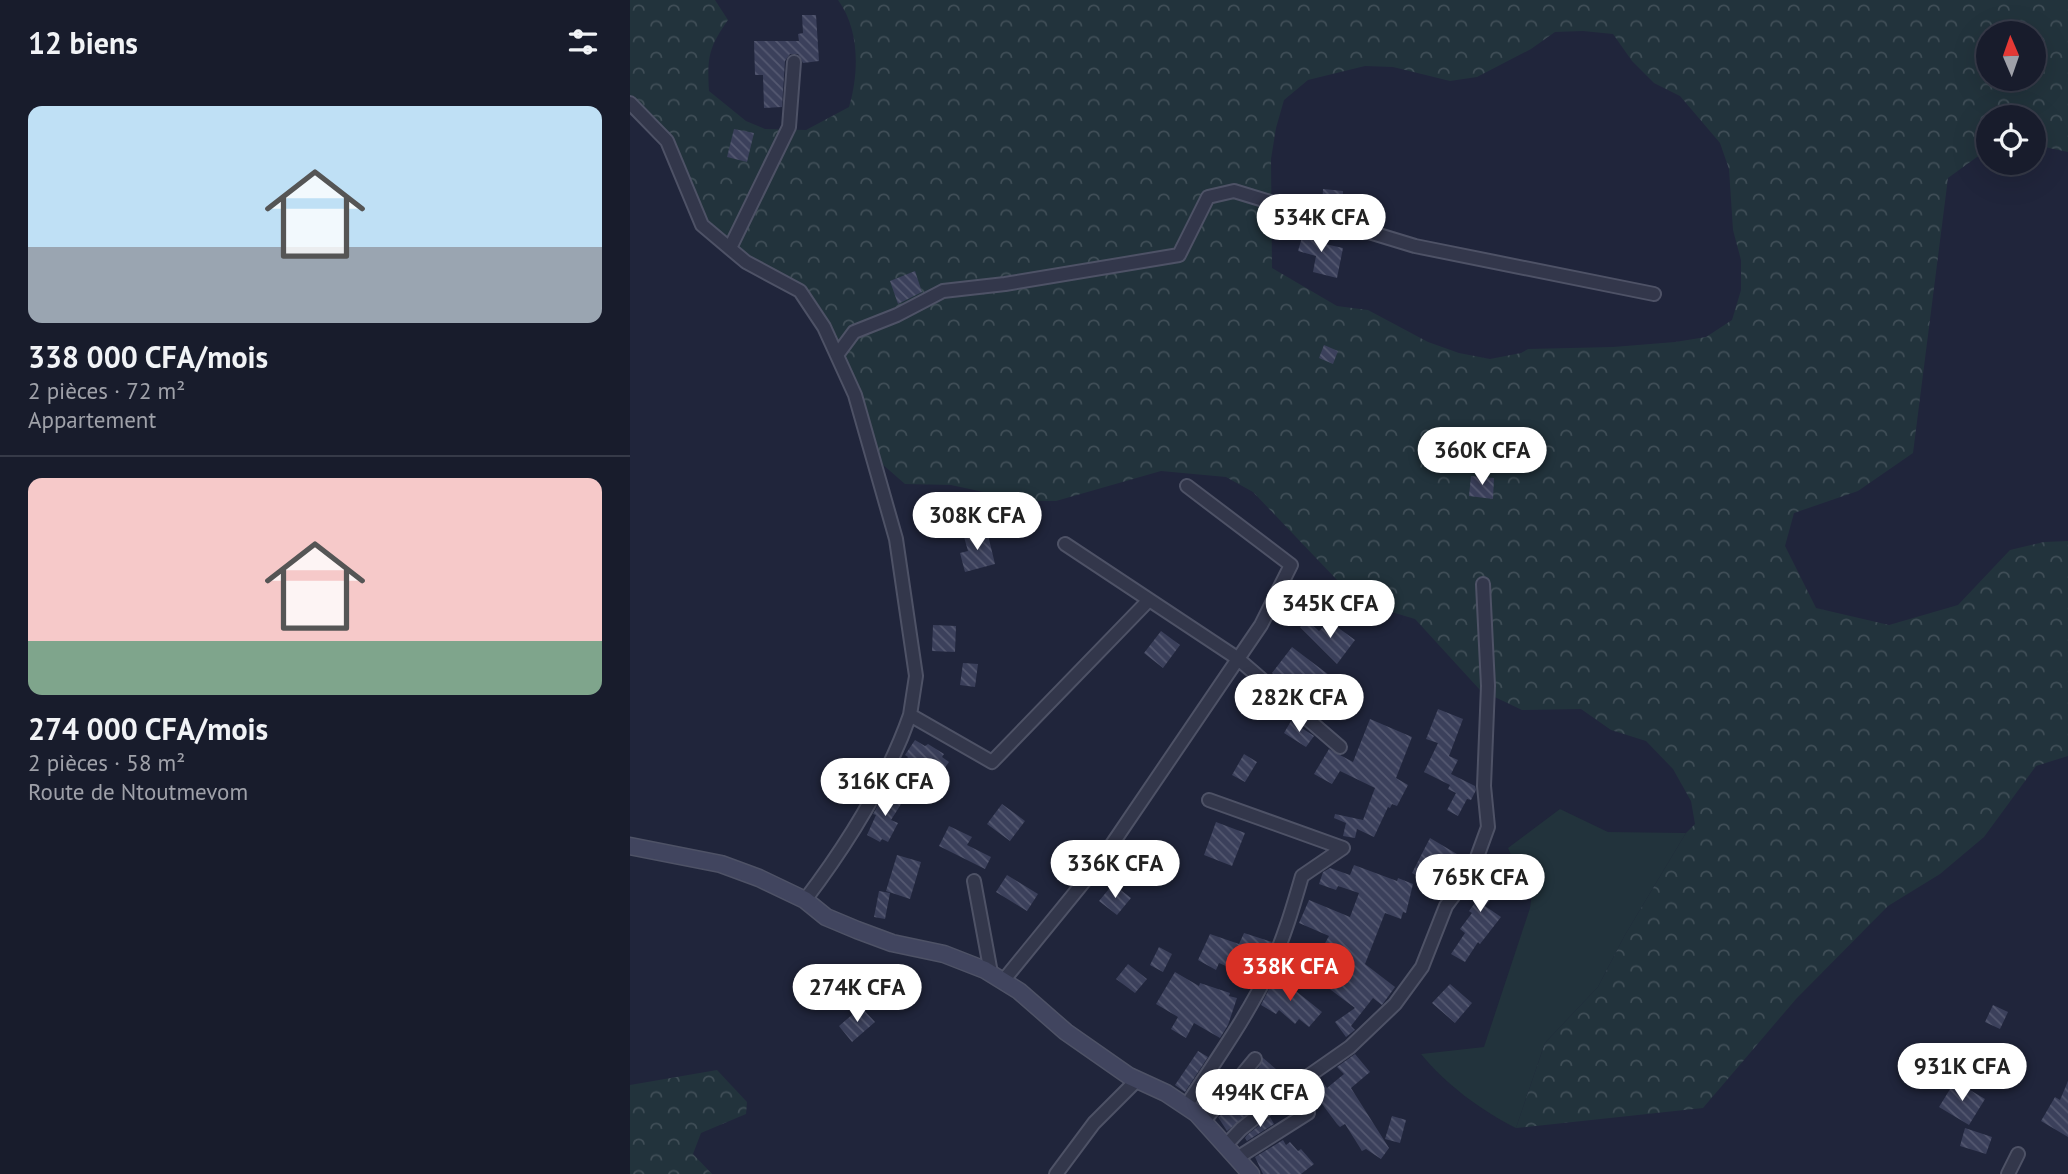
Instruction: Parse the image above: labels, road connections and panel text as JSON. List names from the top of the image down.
{
  "north": "top",
  "page": {
    "heading": "12 biens",
    "list": [
      {
        "name": "338 000 CFA/mois",
        "note": "2 pièces · 72 m² · Appartement"
      },
      {
        "name": "274 000 CFA/mois",
        "note": "2 pièces · 58 m² · Route de Ntoutmevom"
      }
    ],
    "price": [
      "534K CFA",
      "360K CFA",
      "308K CFA",
      "345K CFA",
      "282K CFA",
      "316K CFA",
      "336K CFA",
      "765K CFA",
      "338K CFA",
      "274K CFA",
      "931K CFA",
      "494K CFA"
    ]
  }
}
